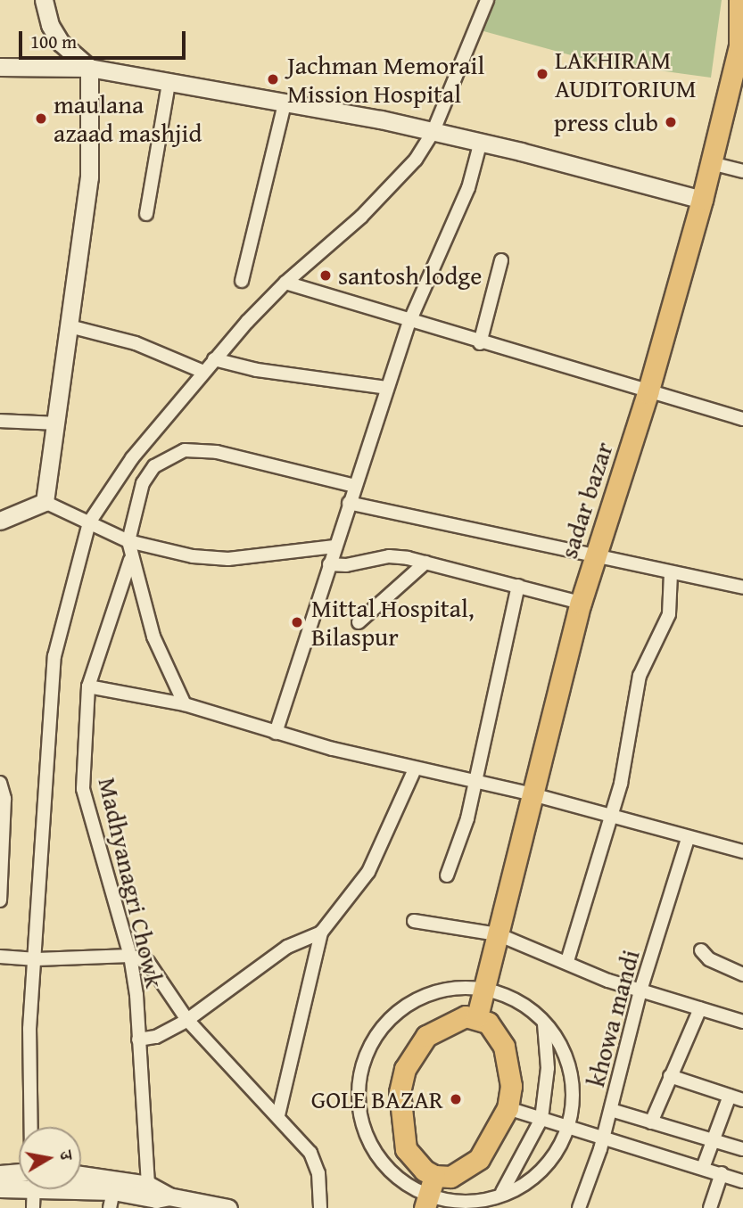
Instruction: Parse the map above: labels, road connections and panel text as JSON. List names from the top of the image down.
{
  "streets": {
    "main road": ["sadar bazar"],
    "street": ["Madhyanagri Chowk", "khowa mandi"]
  },
  "places": [
    "LAKHIRAM AUDITORIUM",
    "Jachman Memorail Mission Hospital",
    "maulana azaad mashjid",
    "press club",
    "santosh lodge",
    "Mittal Hospital, Bilaspur",
    "GOLE BAZAR"
  ],
  "scale_bar": "100 m",
  "north": "right"
}
